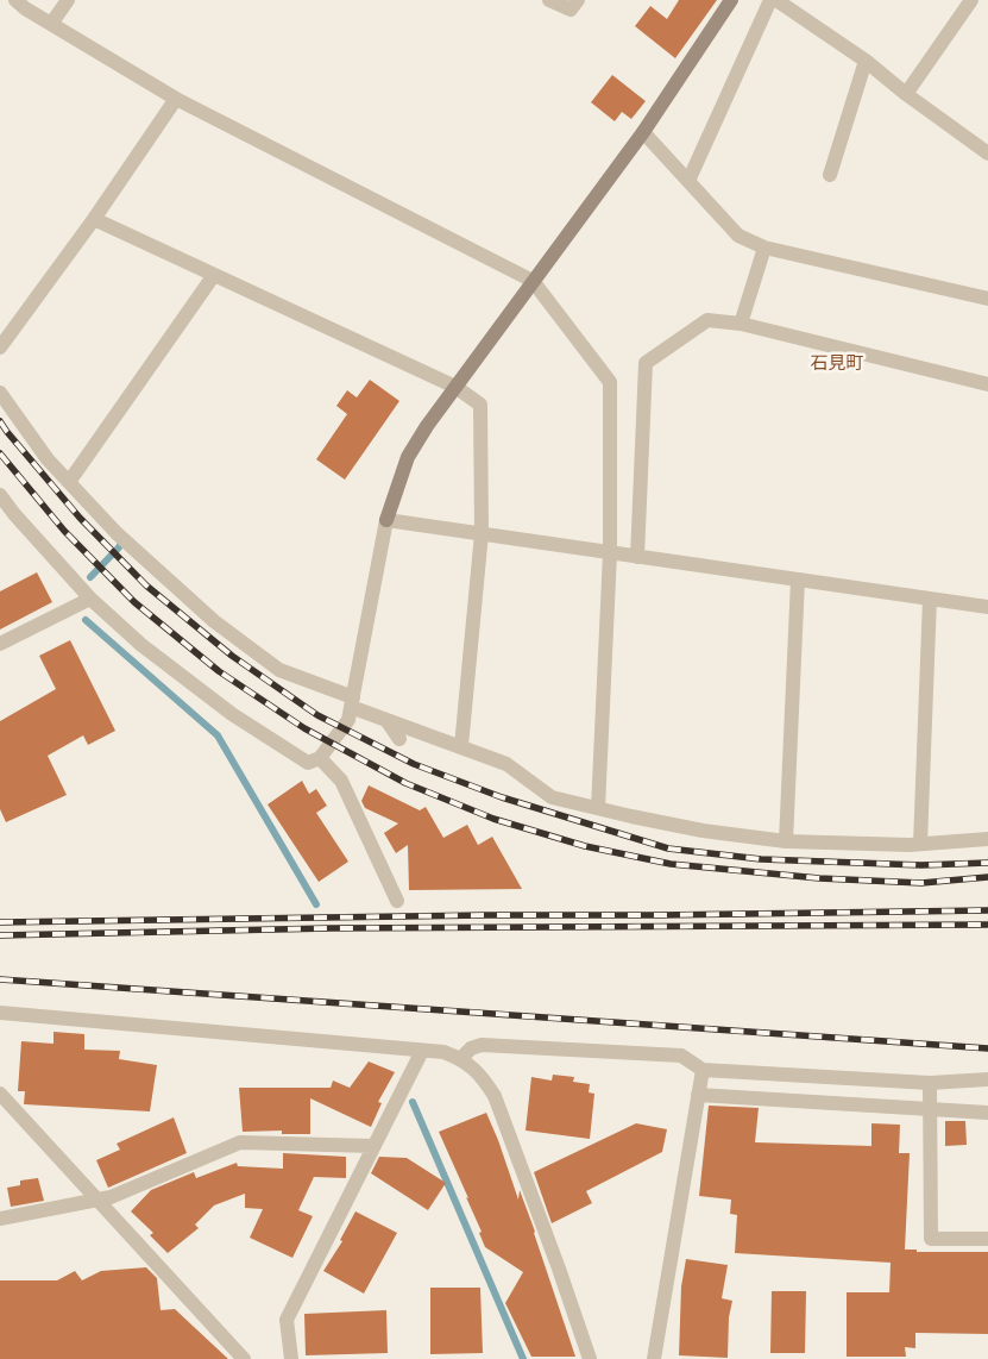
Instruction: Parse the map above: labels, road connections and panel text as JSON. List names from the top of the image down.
{
  "districts": ["石見町"]
}
